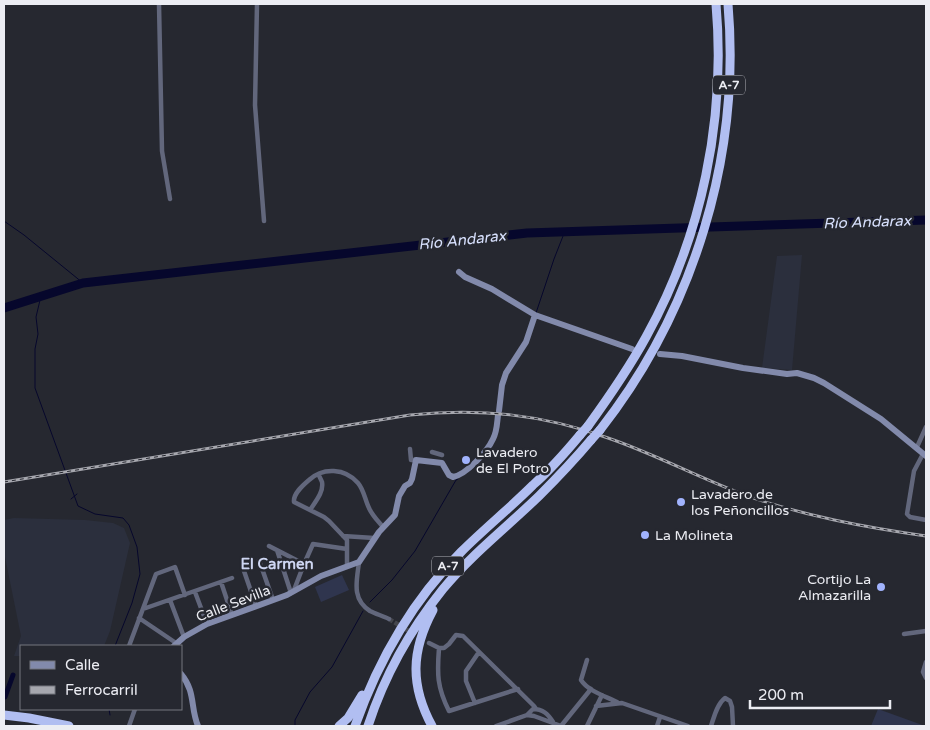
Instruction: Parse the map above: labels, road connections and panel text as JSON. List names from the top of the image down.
{
  "streets": {
    "highway": ["A-7"],
    "street": ["Calle Sevilla"]
  },
  "districts": ["El Carmen"],
  "water": ["Río Andarax"],
  "places": [
    "Lavadero de El Potro",
    "Lavadero de los Peñoncillos",
    "La Molineta",
    "Cortijo La Almazarilla"
  ],
  "legend": ["Calle", "Ferrocarril"],
  "scale_bar": "200 m"
}
